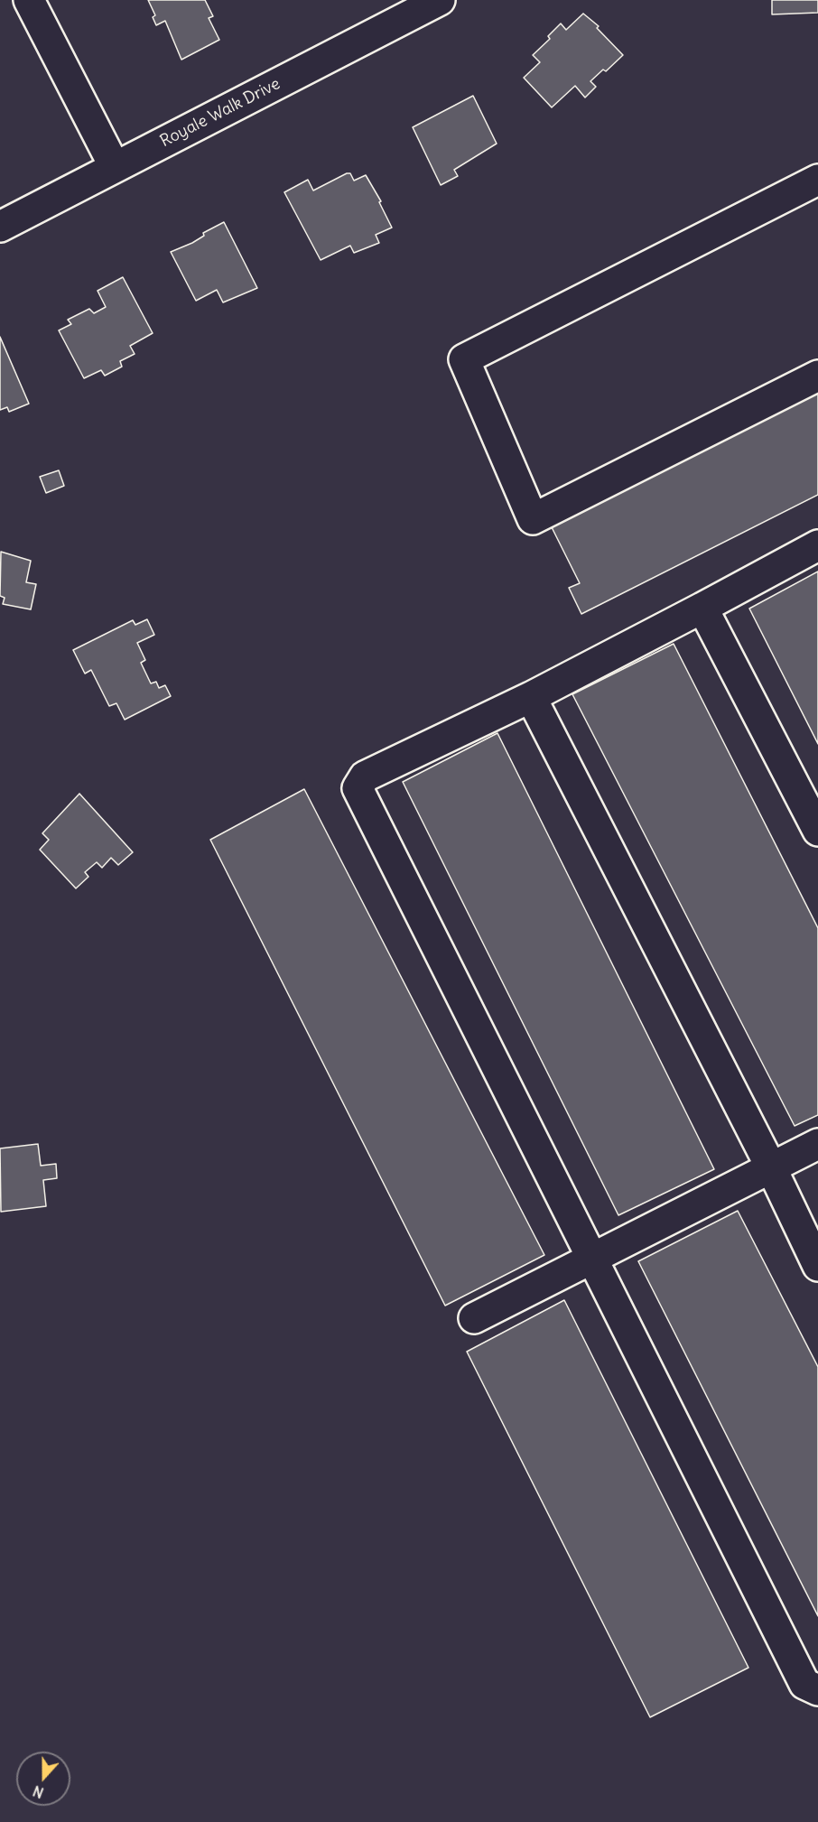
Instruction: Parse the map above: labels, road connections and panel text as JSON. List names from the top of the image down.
{
  "streets": {
    "street": ["Royale Walk Drive"]
  },
  "north": "bottom"
}
